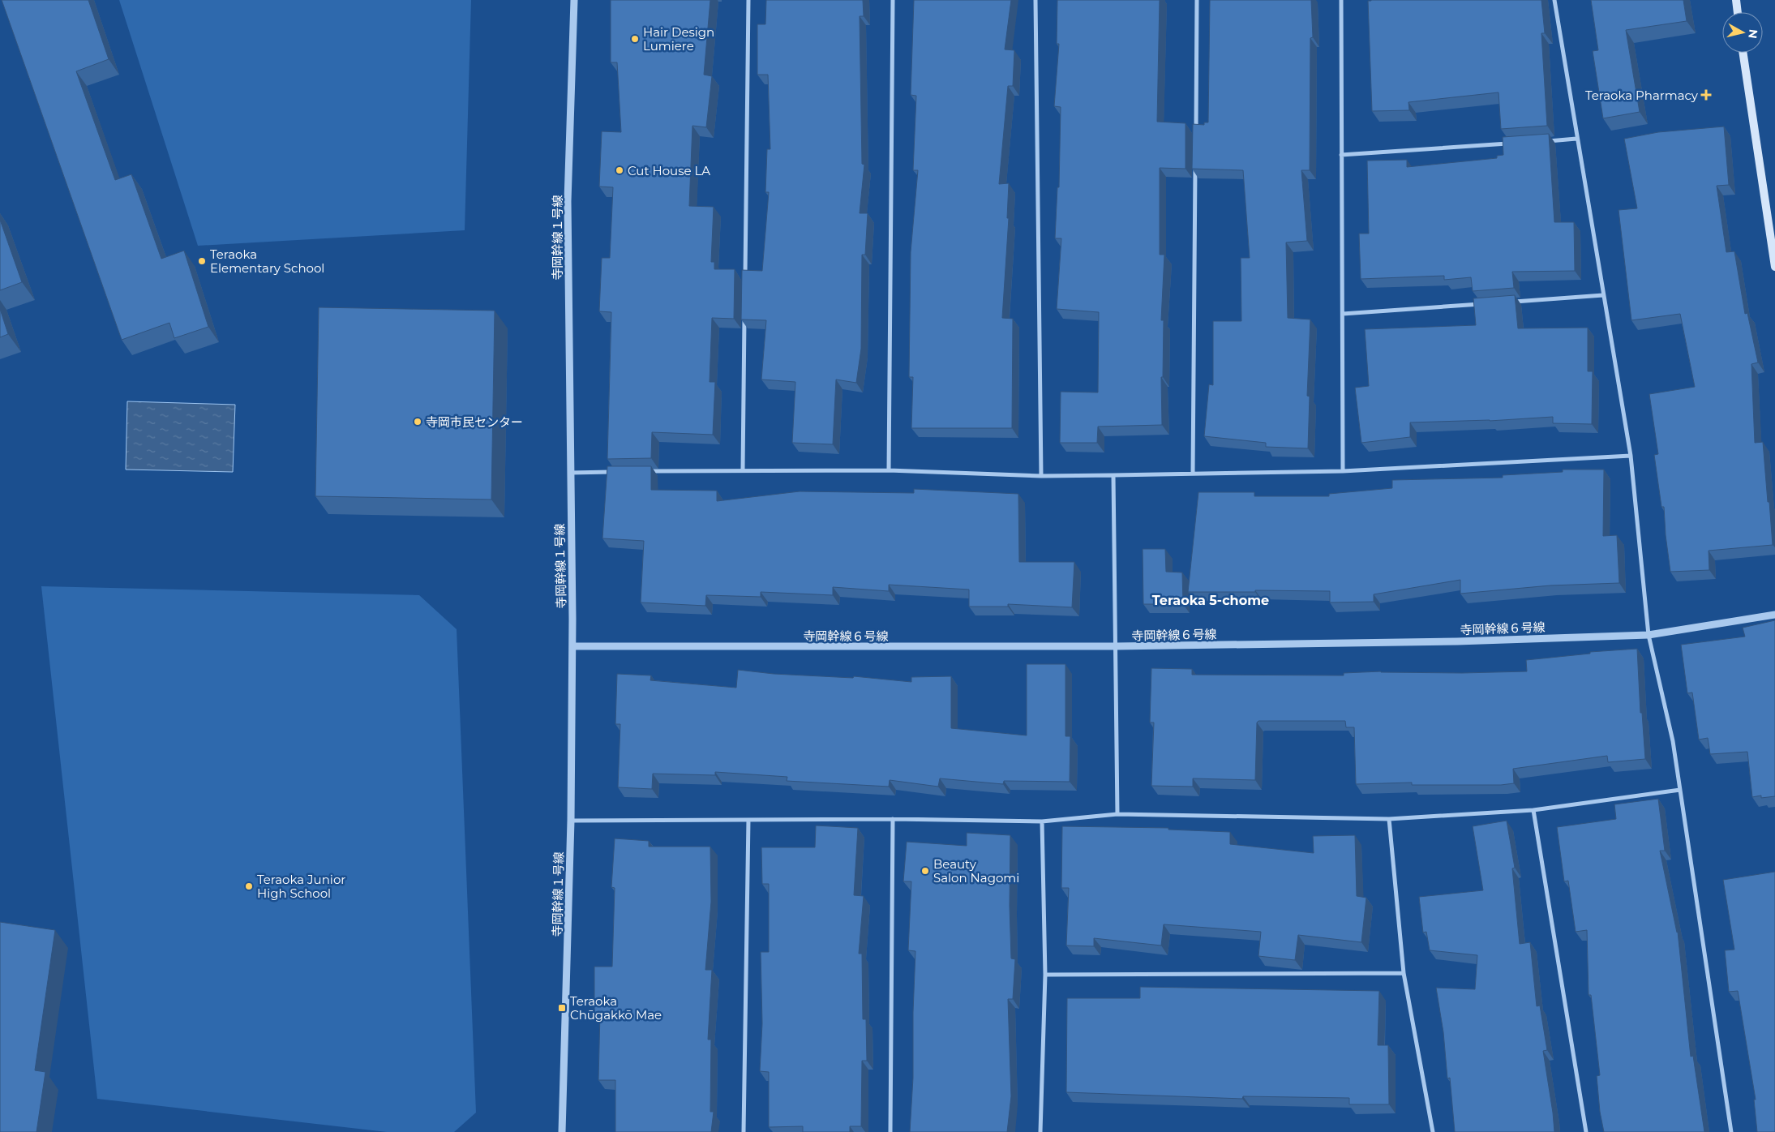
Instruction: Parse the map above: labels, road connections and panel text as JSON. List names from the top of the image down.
{
  "streets": {
    "street": ["寺岡幹線１号線", "寺岡幹線６号線"]
  },
  "crossings": [
    ["寺岡幹線１号線", "寺岡幹線６号線"]
  ],
  "districts": ["Teraoka 5-chome"],
  "places": {
    "other": [
      "Hair Design Lumiere",
      "Cut House LA",
      "Teraoka Elementary School",
      "寺岡市民センター",
      "Beauty Salon Nagomi",
      "Teraoka Junior High School"
    ],
    "health": ["Teraoka Pharmacy"],
    "transit": ["Teraoka Chūgakkō Mae"]
  },
  "north": "right"
}
